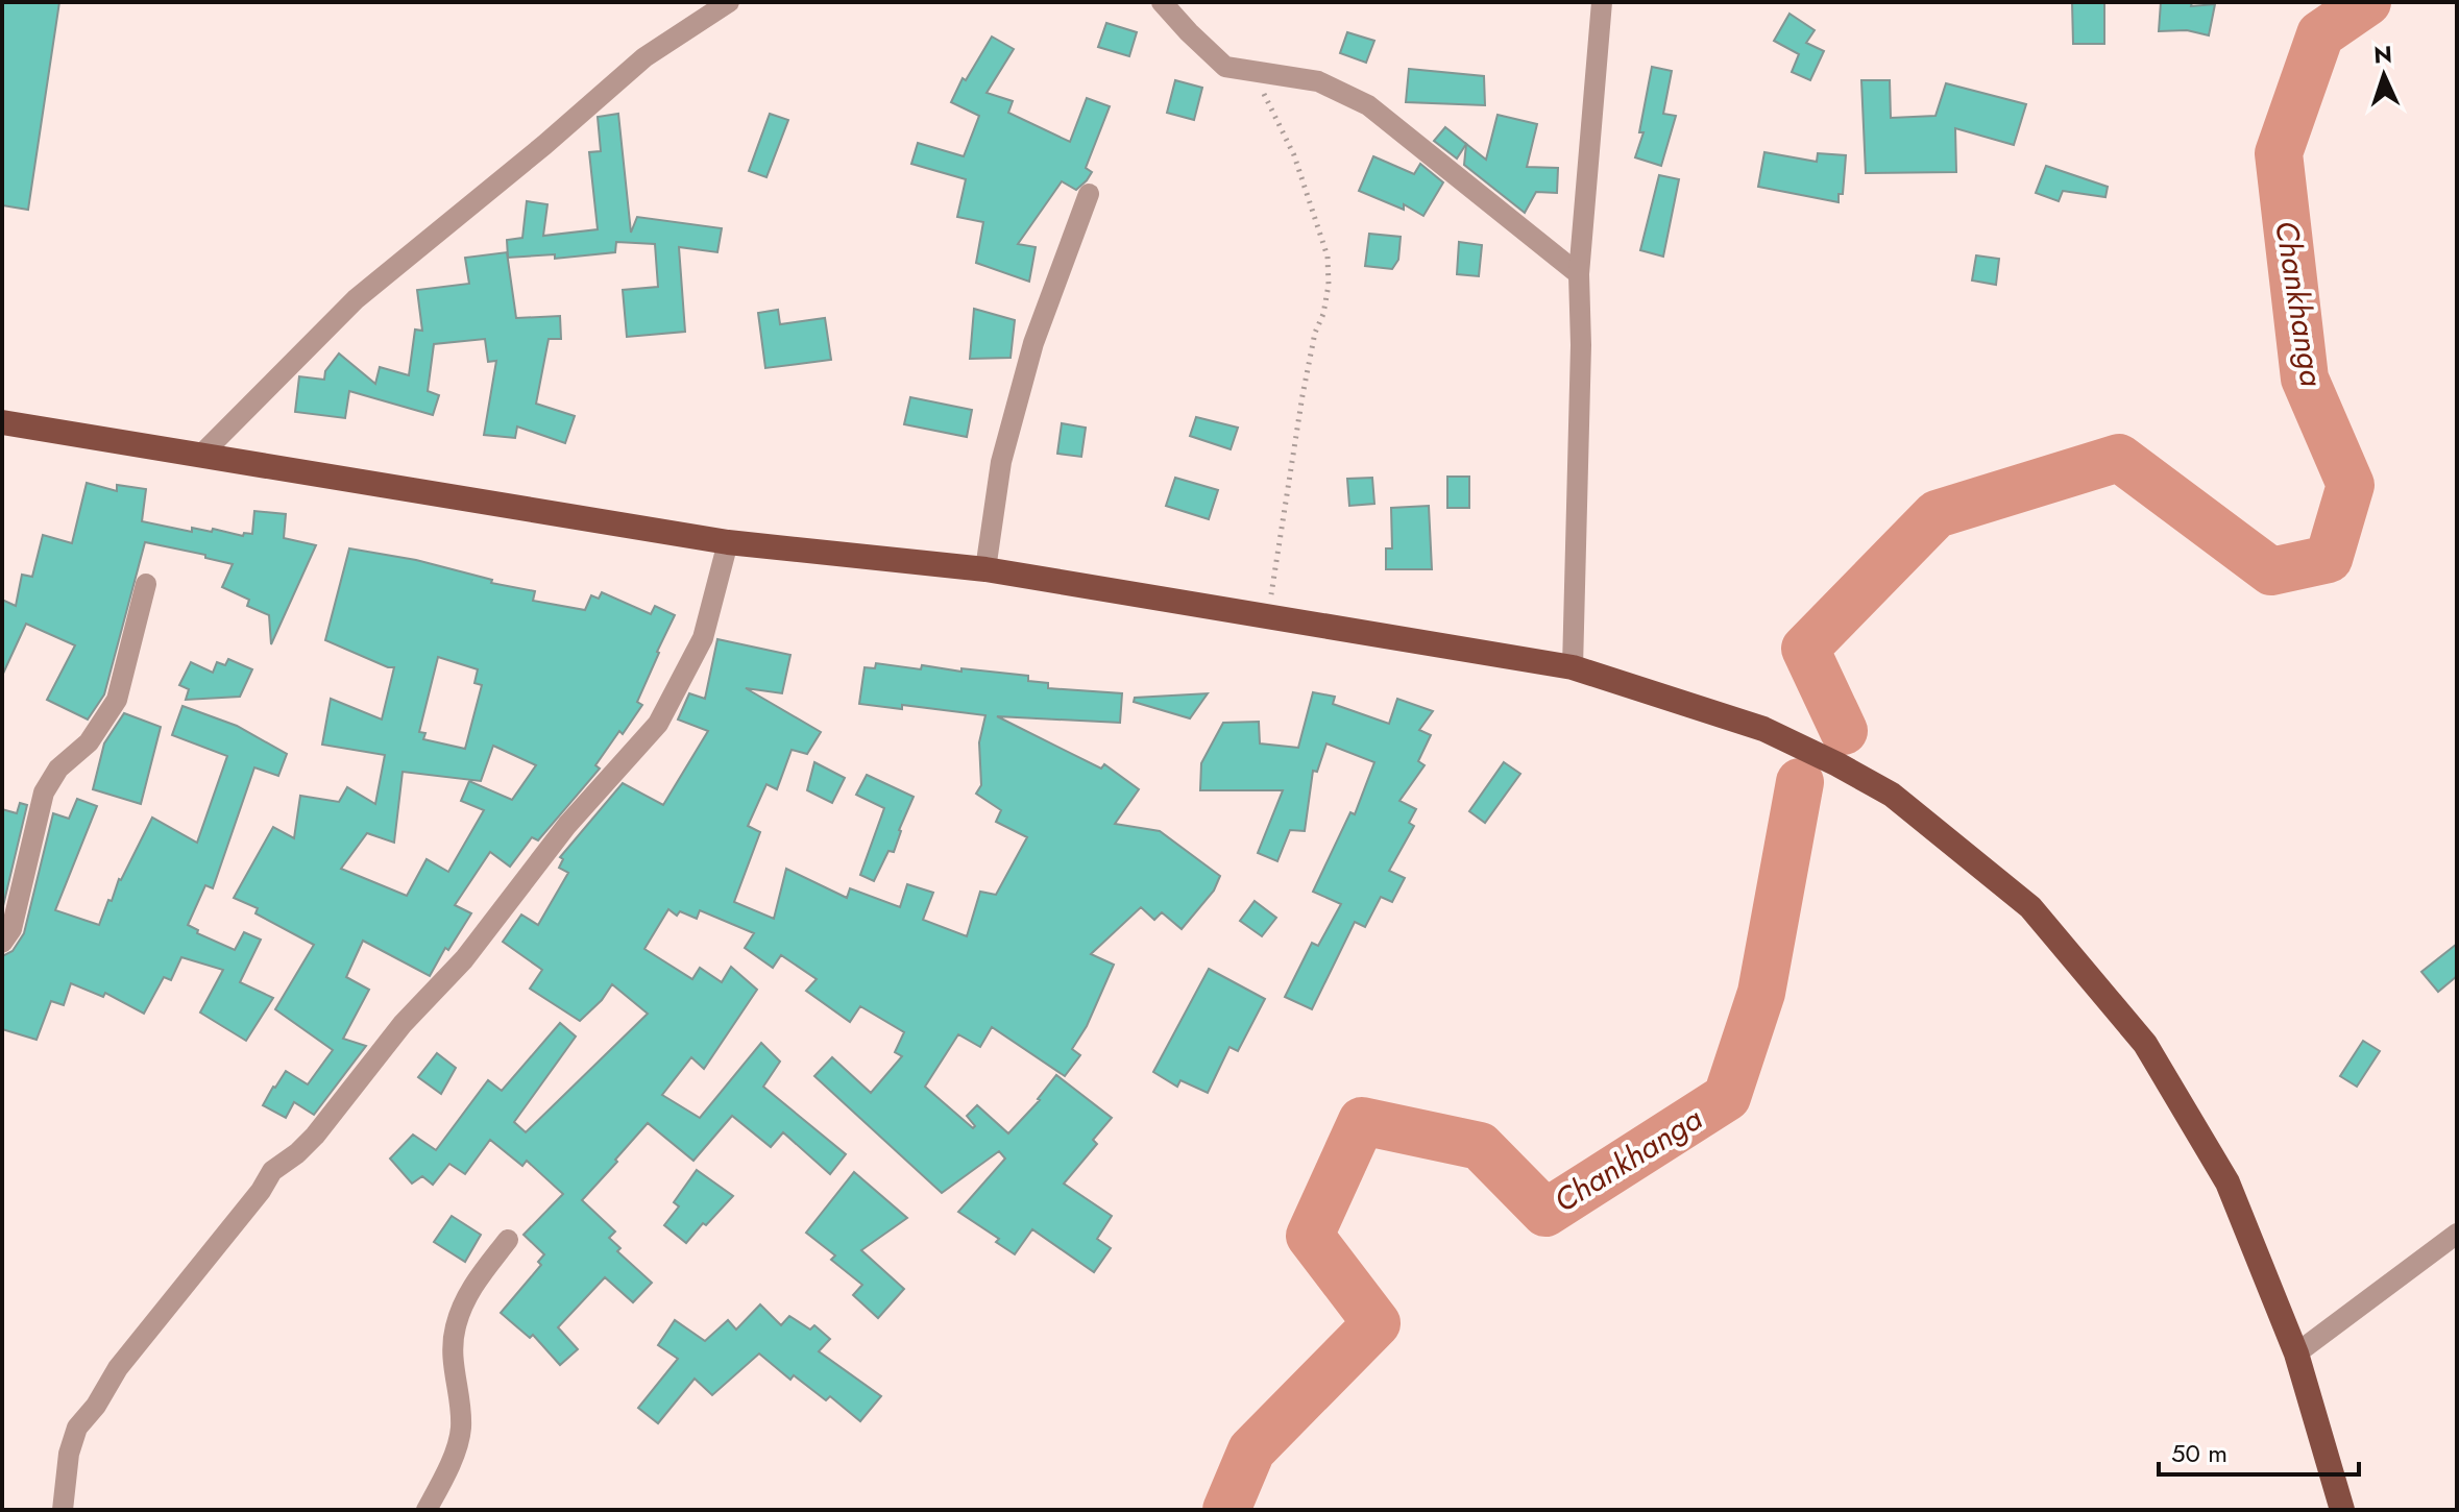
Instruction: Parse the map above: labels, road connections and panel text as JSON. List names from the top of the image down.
{
  "water": ["Chankhanga"],
  "scale_bar": "50 m",
  "north": "top"
}
